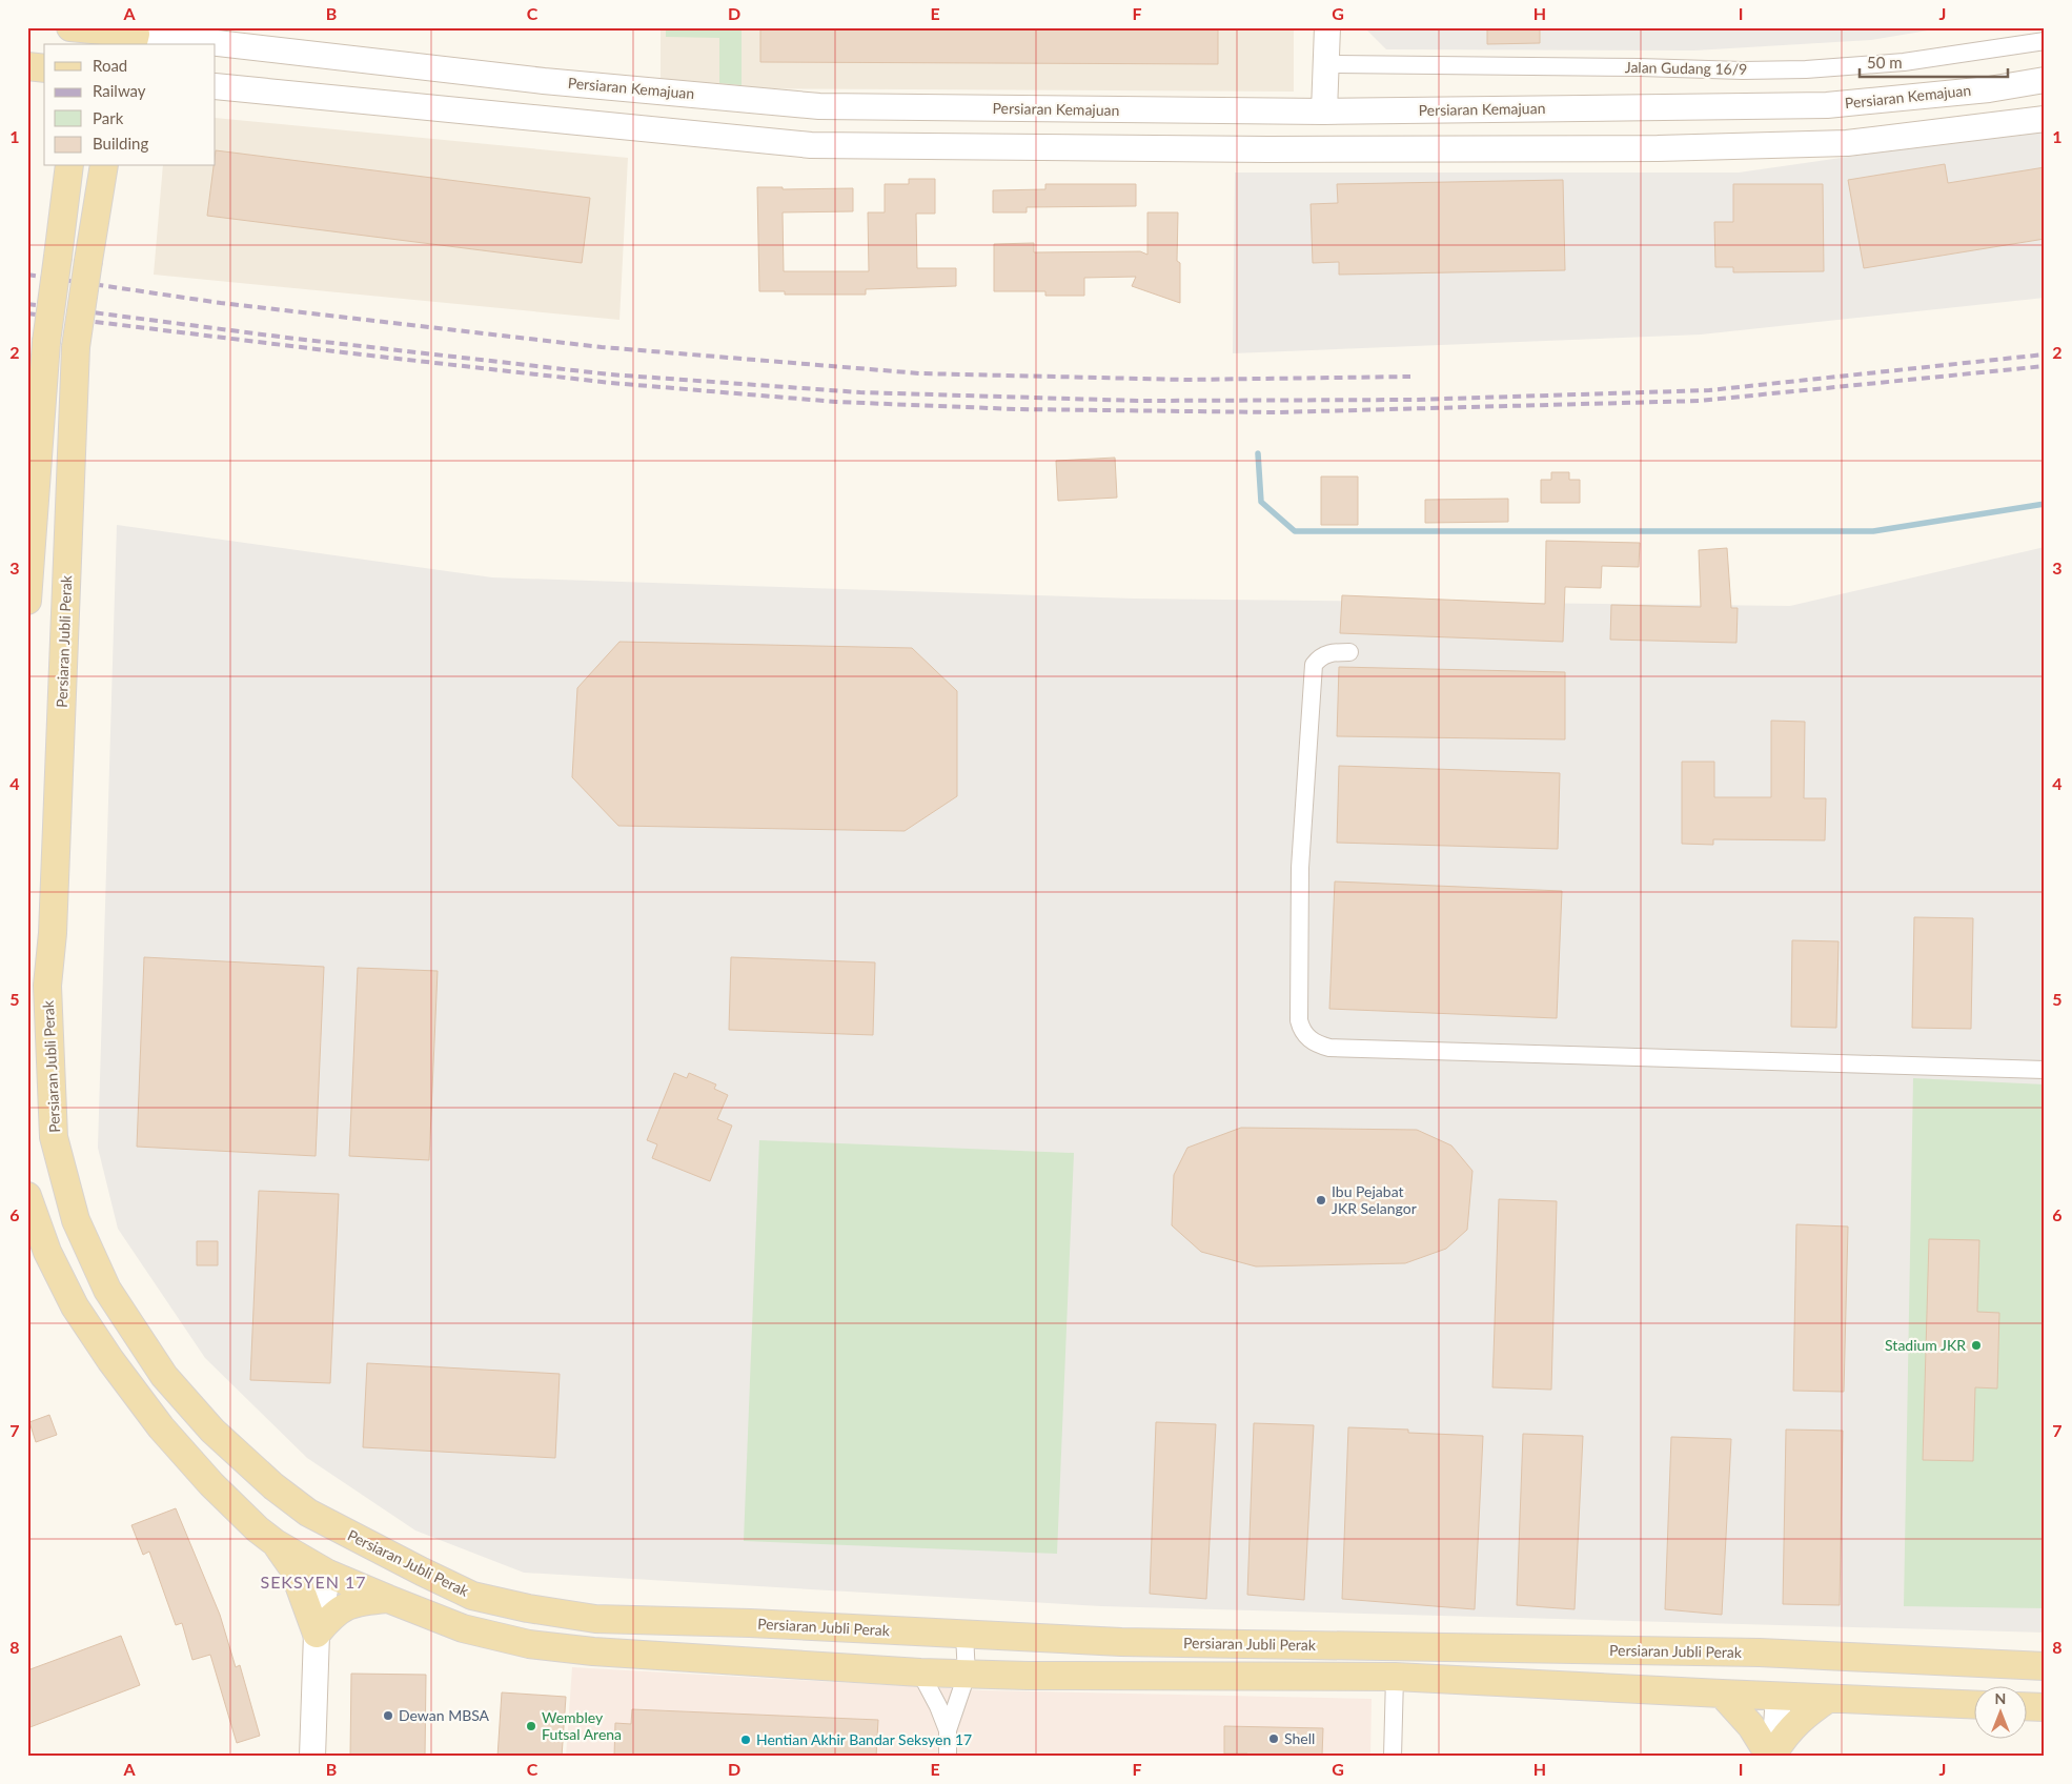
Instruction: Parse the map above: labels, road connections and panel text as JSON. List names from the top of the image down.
{
  "streets": {
    "main road": ["Persiaran Kemajuan", "Persiaran Jubli Perak"],
    "street": ["Jalan Gudang 16/9"]
  },
  "districts": ["SEKSYEN 17"],
  "places": [
    "Ibu Pejabat JKR Selangor",
    "Stadium JKR",
    "Dewan MBSA",
    "Wembley Futsal Arena",
    "Shell",
    "Hentian Akhir Bandar Seksyen 17"
  ],
  "legend": [
    "Road",
    "Railway",
    "Park",
    "Building"
  ],
  "scale_bar": "50 m",
  "north": "top",
  "grid": {
    "columns": [
      "A",
      "B",
      "C",
      "D",
      "E",
      "F",
      "G",
      "H",
      "I",
      "J"
    ],
    "rows": [
      "1",
      "2",
      "3",
      "4",
      "5",
      "6",
      "7",
      "8"
    ]
  }
}
